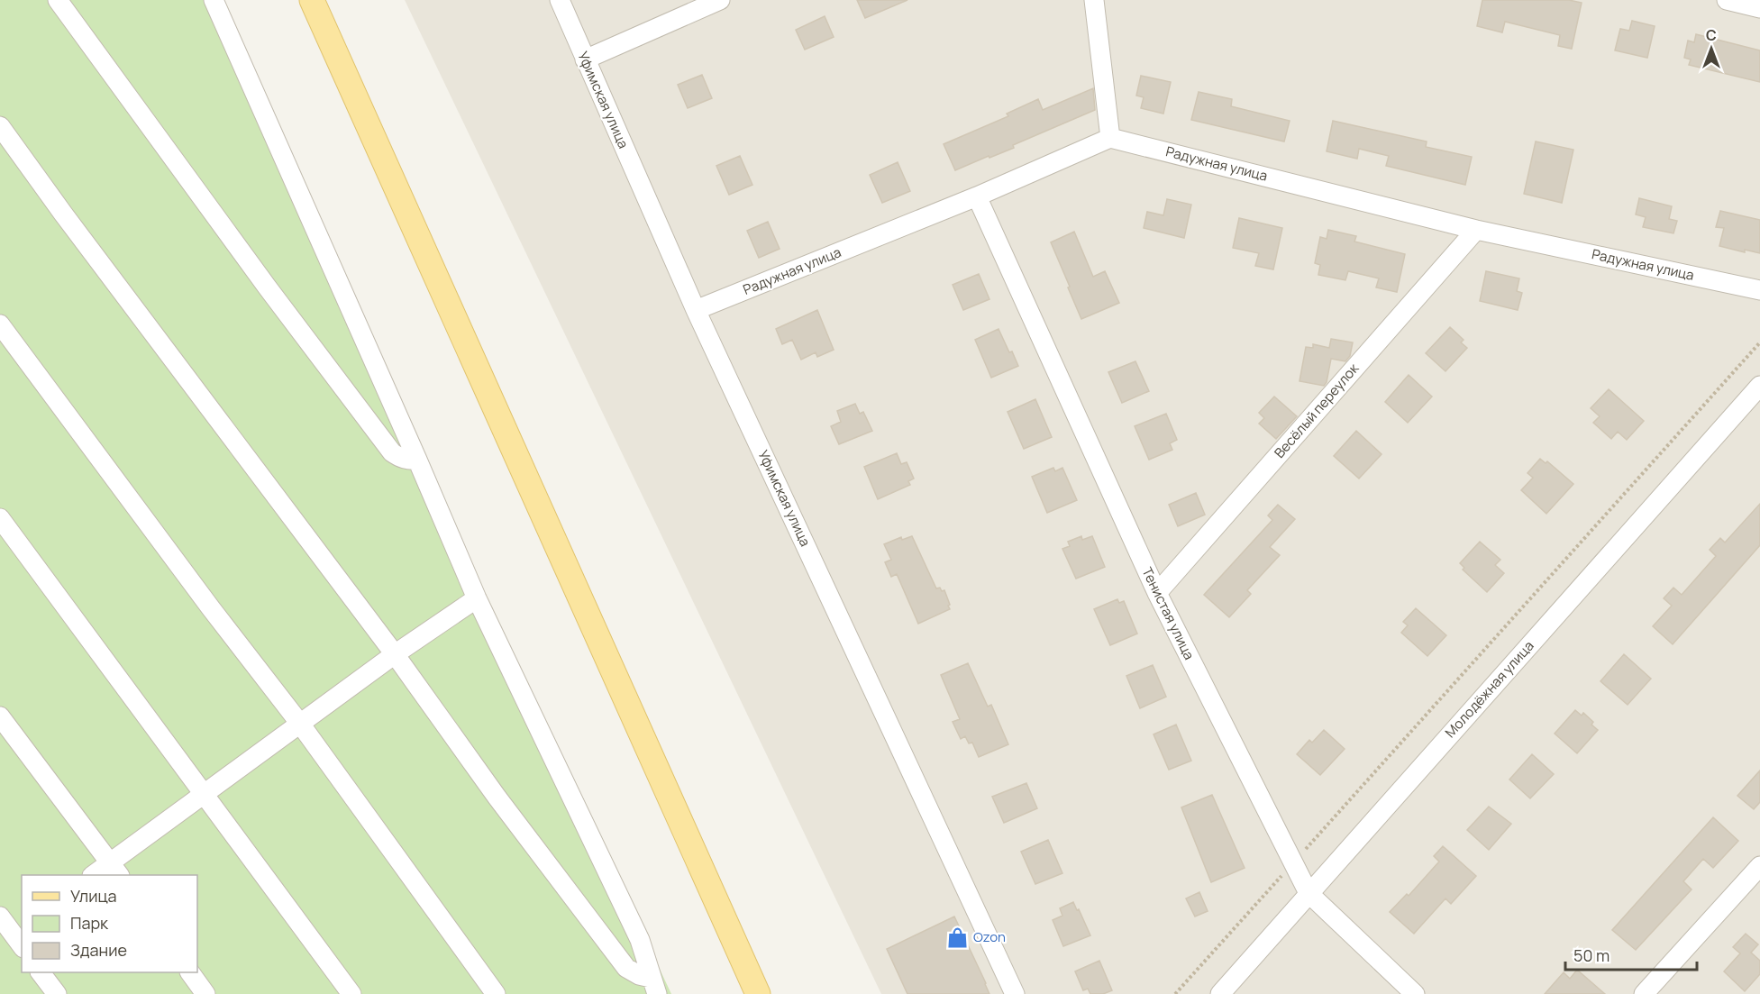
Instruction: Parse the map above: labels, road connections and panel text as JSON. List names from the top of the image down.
{
  "streets": {
    "street": [
      "Уфимская улица",
      "Радужная улица",
      "Весёлый переулок",
      "Тенистая улица",
      "Молодёжная улица"
    ]
  },
  "crossings": [
    ["Уфимская улица", "Радужная улица"],
    ["Радужная улица", "Весёлый переулок"],
    ["Радужная улица", "Тенистая улица"],
    ["Весёлый переулок", "Тенистая улица"],
    ["Тенистая улица", "Молодёжная улица"]
  ],
  "places": {
    "shop": ["Ozon"]
  },
  "legend": ["Улица", "Парк", "Здание"],
  "scale_bar": "50 m",
  "north": "top"
}
